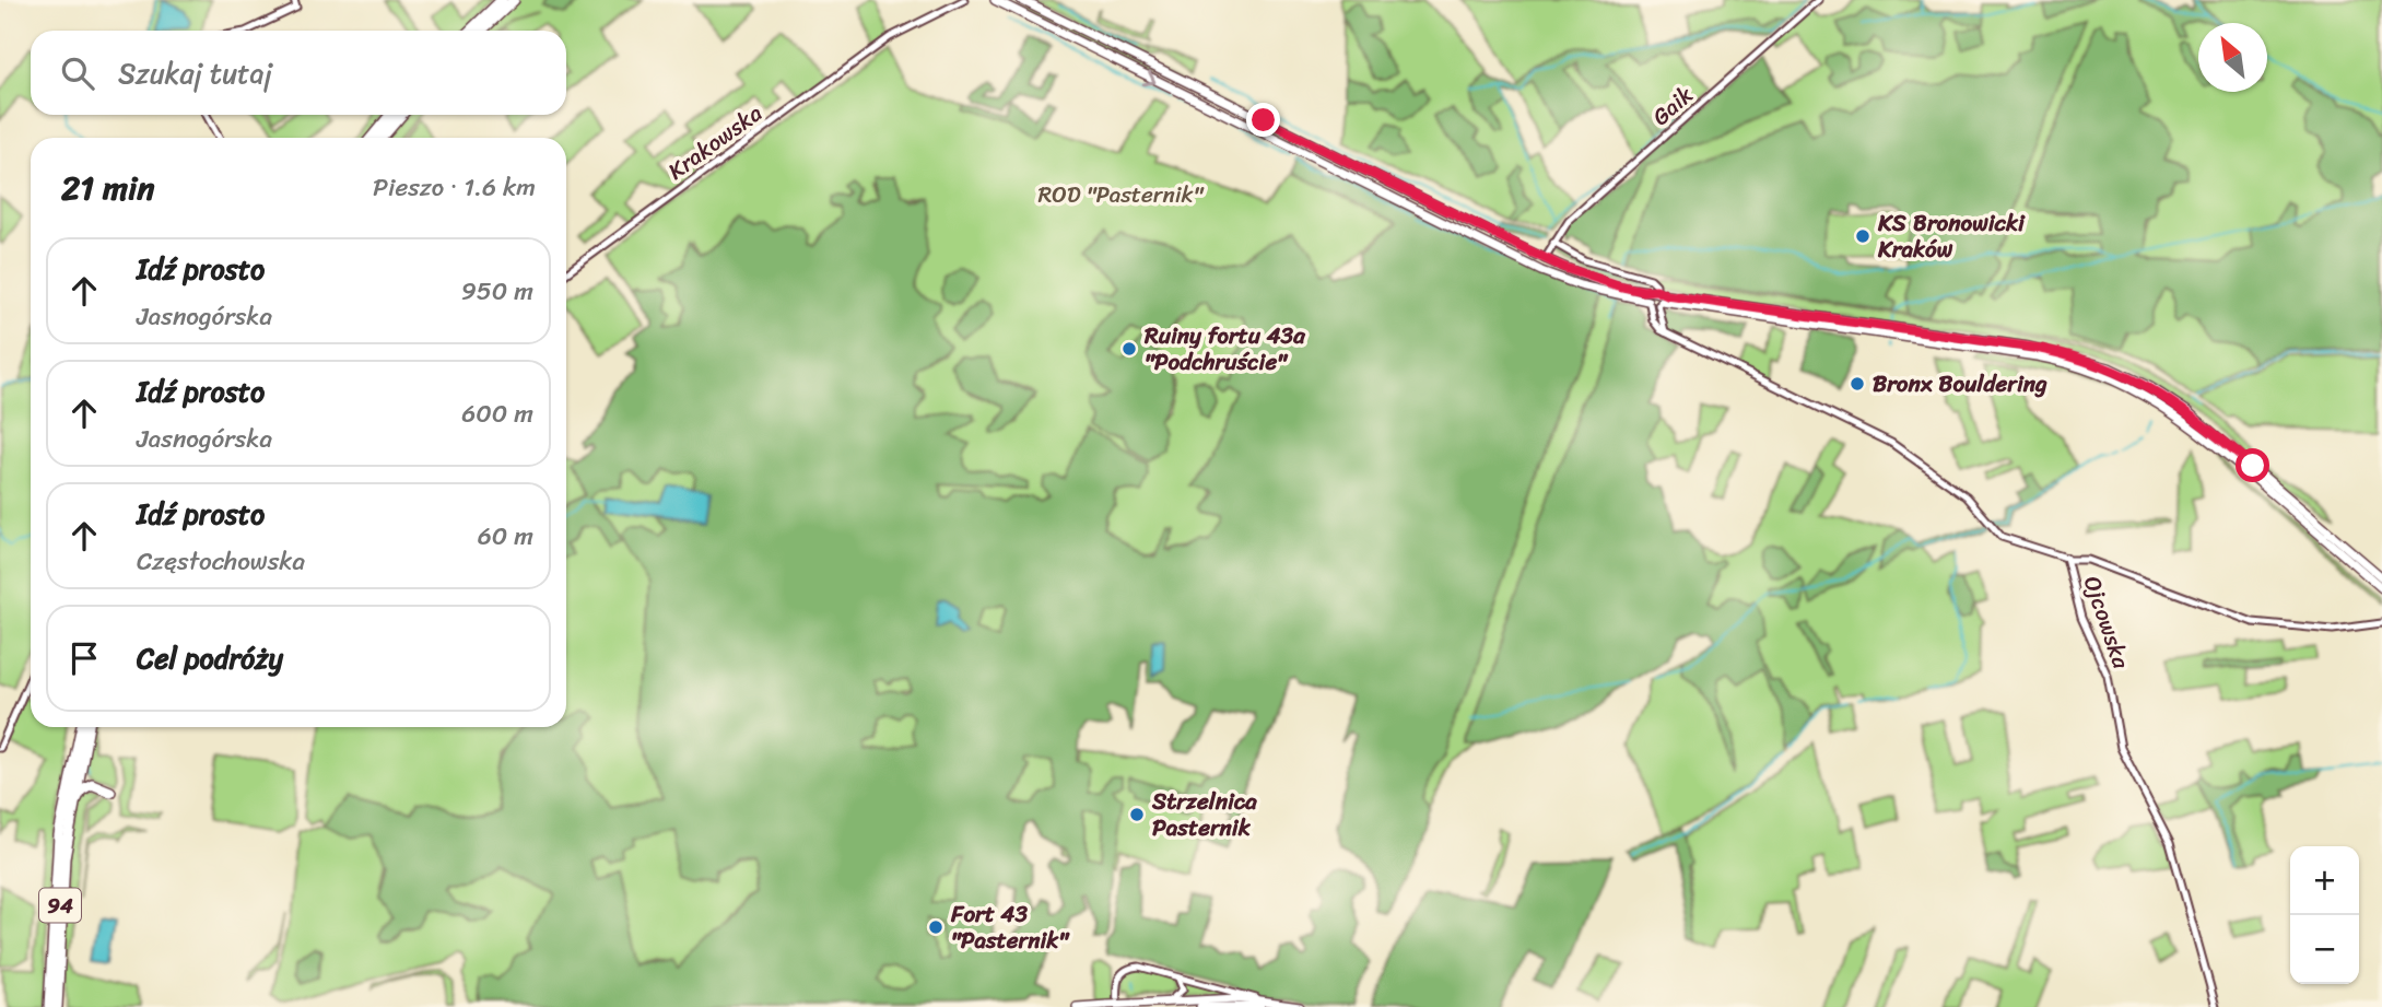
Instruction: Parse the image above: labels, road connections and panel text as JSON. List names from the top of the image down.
{
  "streets": {
    "highway": ["94"],
    "street": ["Gaik", "Krakowska", "Ojcowska"]
  },
  "parks": ["ROD \"Pasternik\""],
  "places": [
    "KS Bronowicki Kraków",
    "Ruiny fortu 43a \"Podchruście\"",
    "Bronx Bouldering",
    "Strzelnica Pasternik",
    "Fort 43 \"Pasternik\""
  ],
  "north": "top left",
  "page": {
    "search": "Szukaj tutaj",
    "heading": ["21 min", "Pieszo · 1.6 km"],
    "list": [
      ["Idź prosto", "Jasnogórska", "950 m"],
      ["Idź prosto", "Jasnogórska", "600 m"],
      ["Idź prosto", "Częstochowska", "60 m"],
      "Cel podróży"
    ],
    "map_buttons": ["+", "−"]
  }
}
